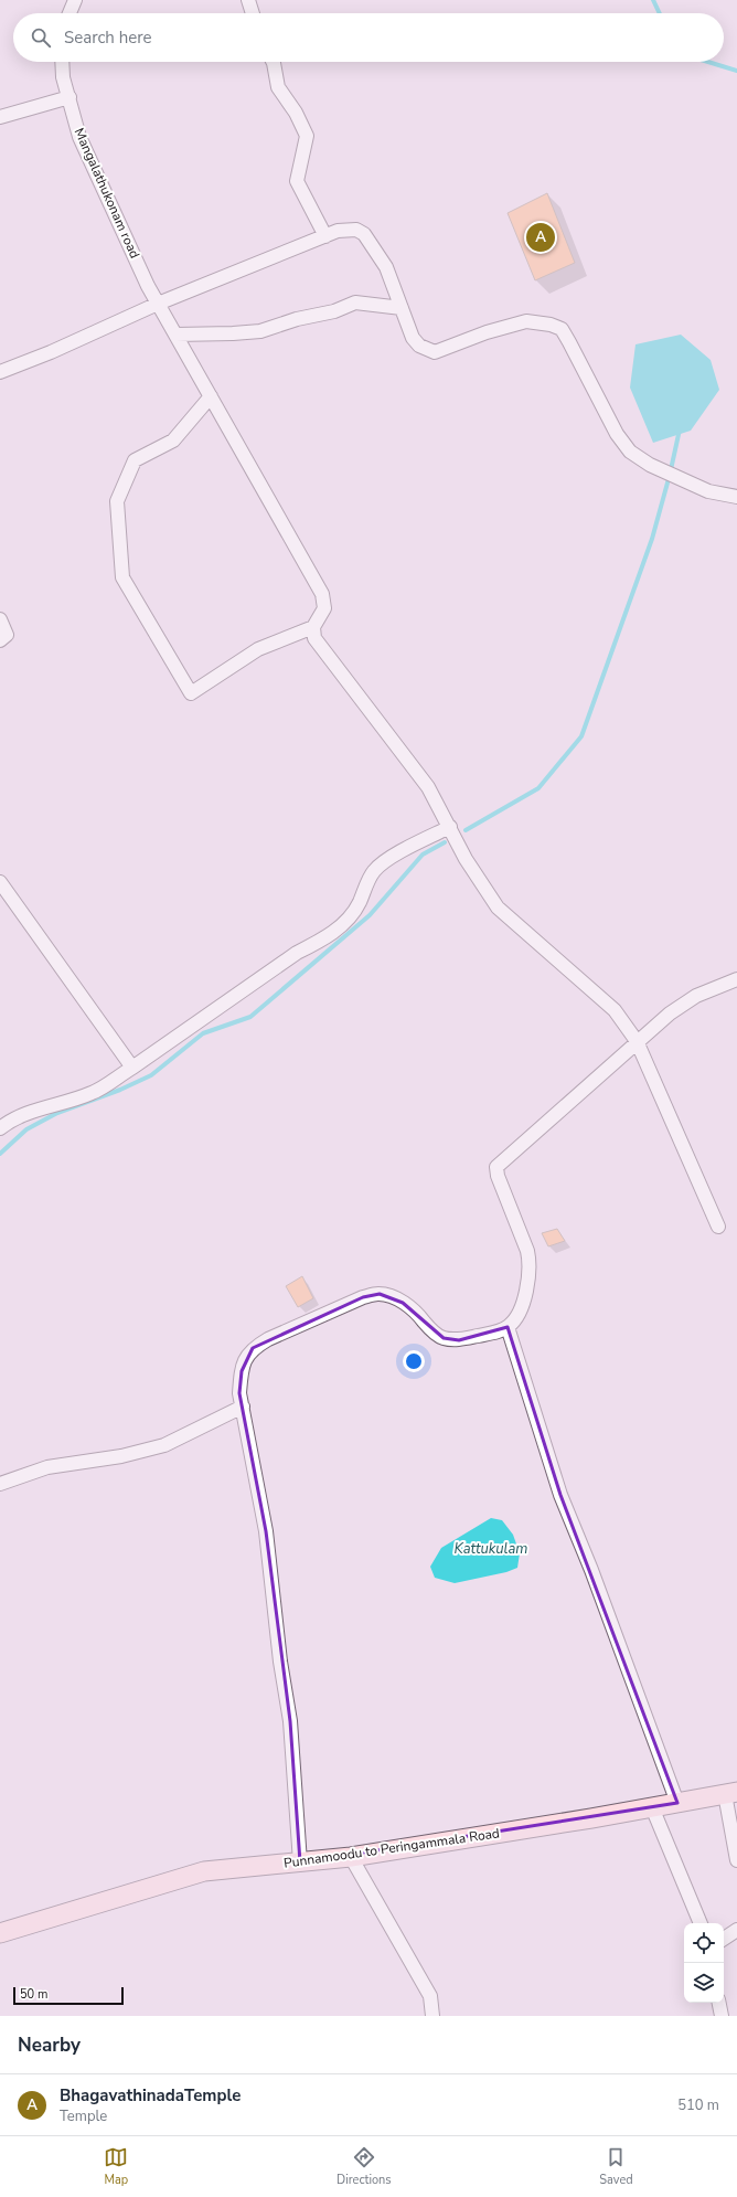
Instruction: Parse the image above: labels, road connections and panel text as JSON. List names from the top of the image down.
{
  "streets": {
    "main road": ["Punnamoodu to Peringammala Road"],
    "street": ["Mangalathukonam road"]
  },
  "water": ["Kattukulam"],
  "scale_bar": "50 m",
  "page": {
    "search": "Search here",
    "pins": "A",
    "scale": "50 m",
    "heading": "Nearby",
    "list": [
      {
        "mark": "A",
        "name": "BhagavathinadaTemple",
        "note": "Temple",
        "value": "510 m"
      }
    ],
    "nav": ["Map", "Directions", "Saved"]
  }
}
